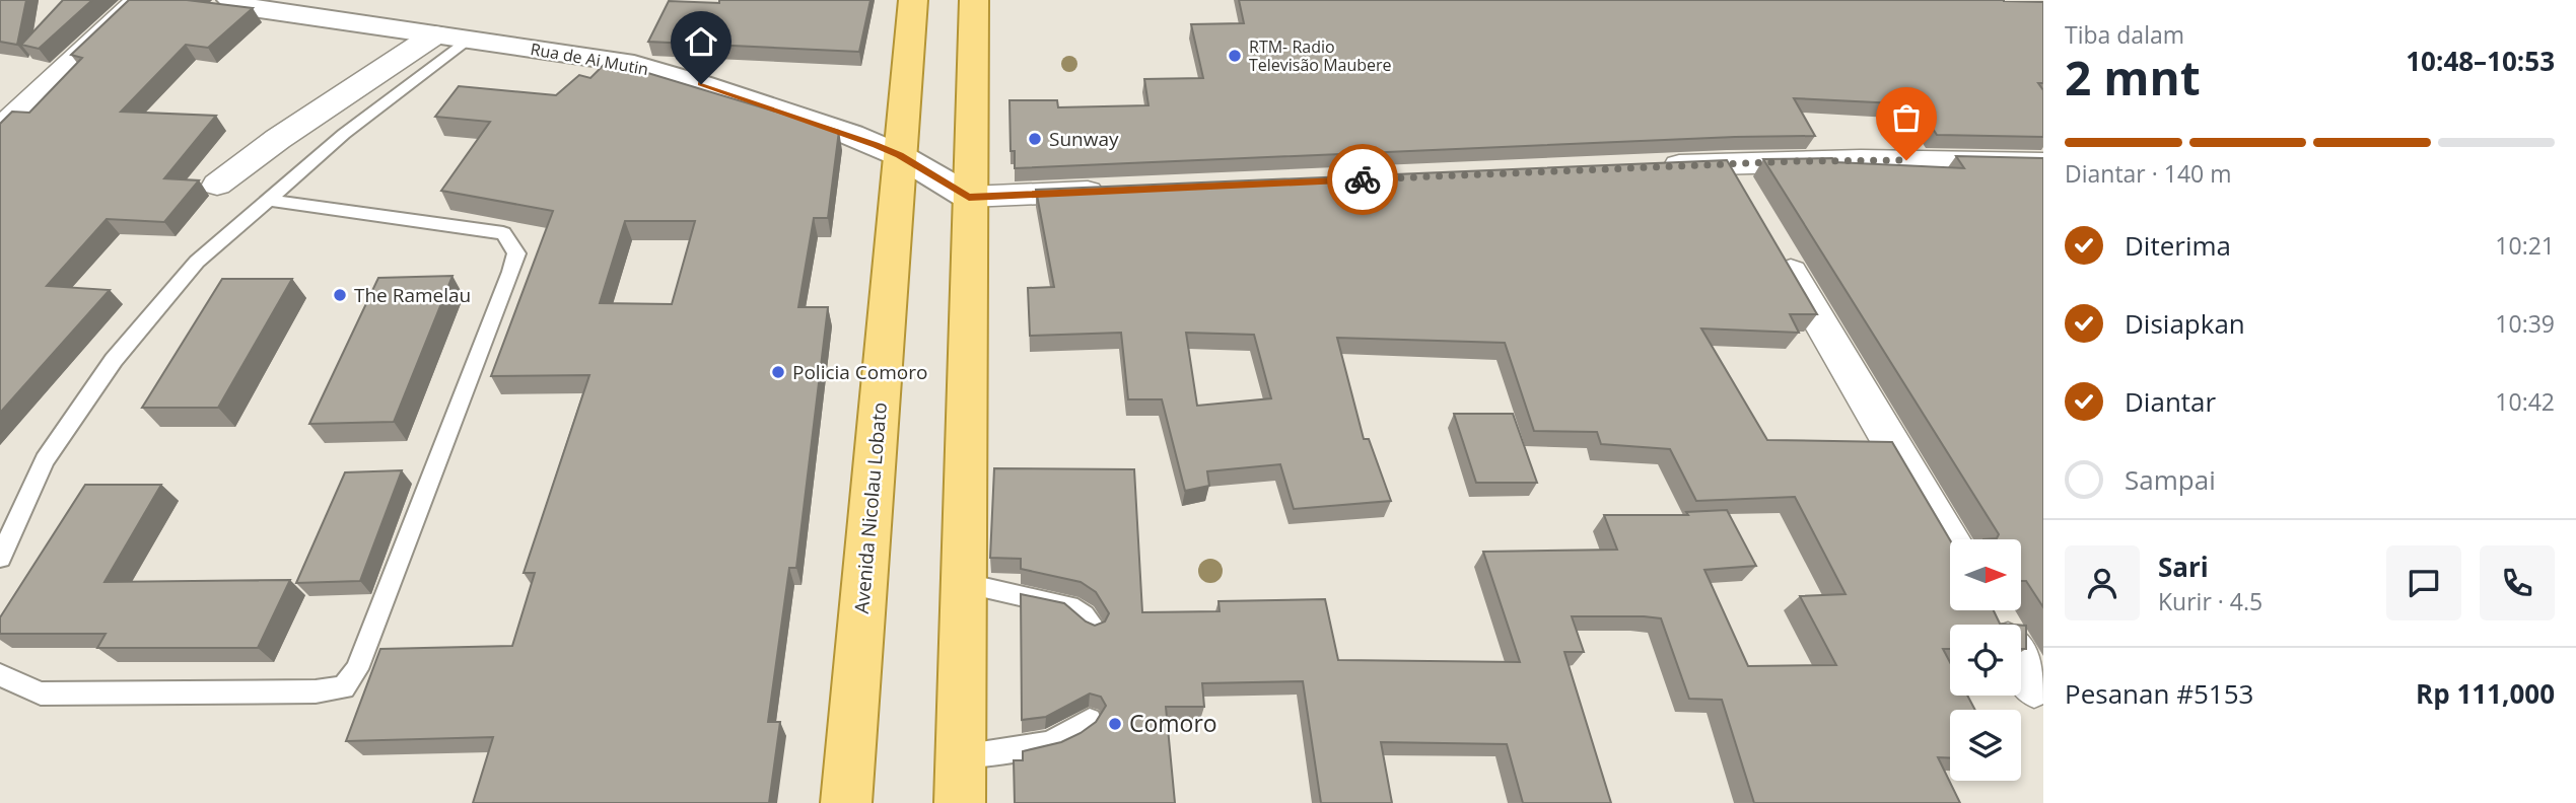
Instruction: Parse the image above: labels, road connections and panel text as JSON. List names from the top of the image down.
{
  "streets": {
    "main road": ["Avenida Nicolau Lobato"],
    "street": ["Rua de Ai Mutin"]
  },
  "crossings": [
    ["Rua de Ai Mutin", "Avenida Nicolau Lobato"]
  ],
  "places": [
    "RTM- Radio Televisão Maubere",
    "Sunway",
    "The Ramelau",
    "Policia Comoro",
    "Comoro"
  ],
  "north": "right",
  "page": {
    "heading": ["2 mnt", "Tiba dalam", "10:48–10:53"],
    "panel": [
      "Sari",
      "Kurir · 4.5",
      "Pesanan #5153",
      "Rp 111,000"
    ],
    "bar": "Diantar · 140 m",
    "list": [
      ["Diterima", "10:21"],
      ["Disiapkan", "10:39"],
      ["Diantar", "10:42"],
      "Sampai"
    ]
  }
}
